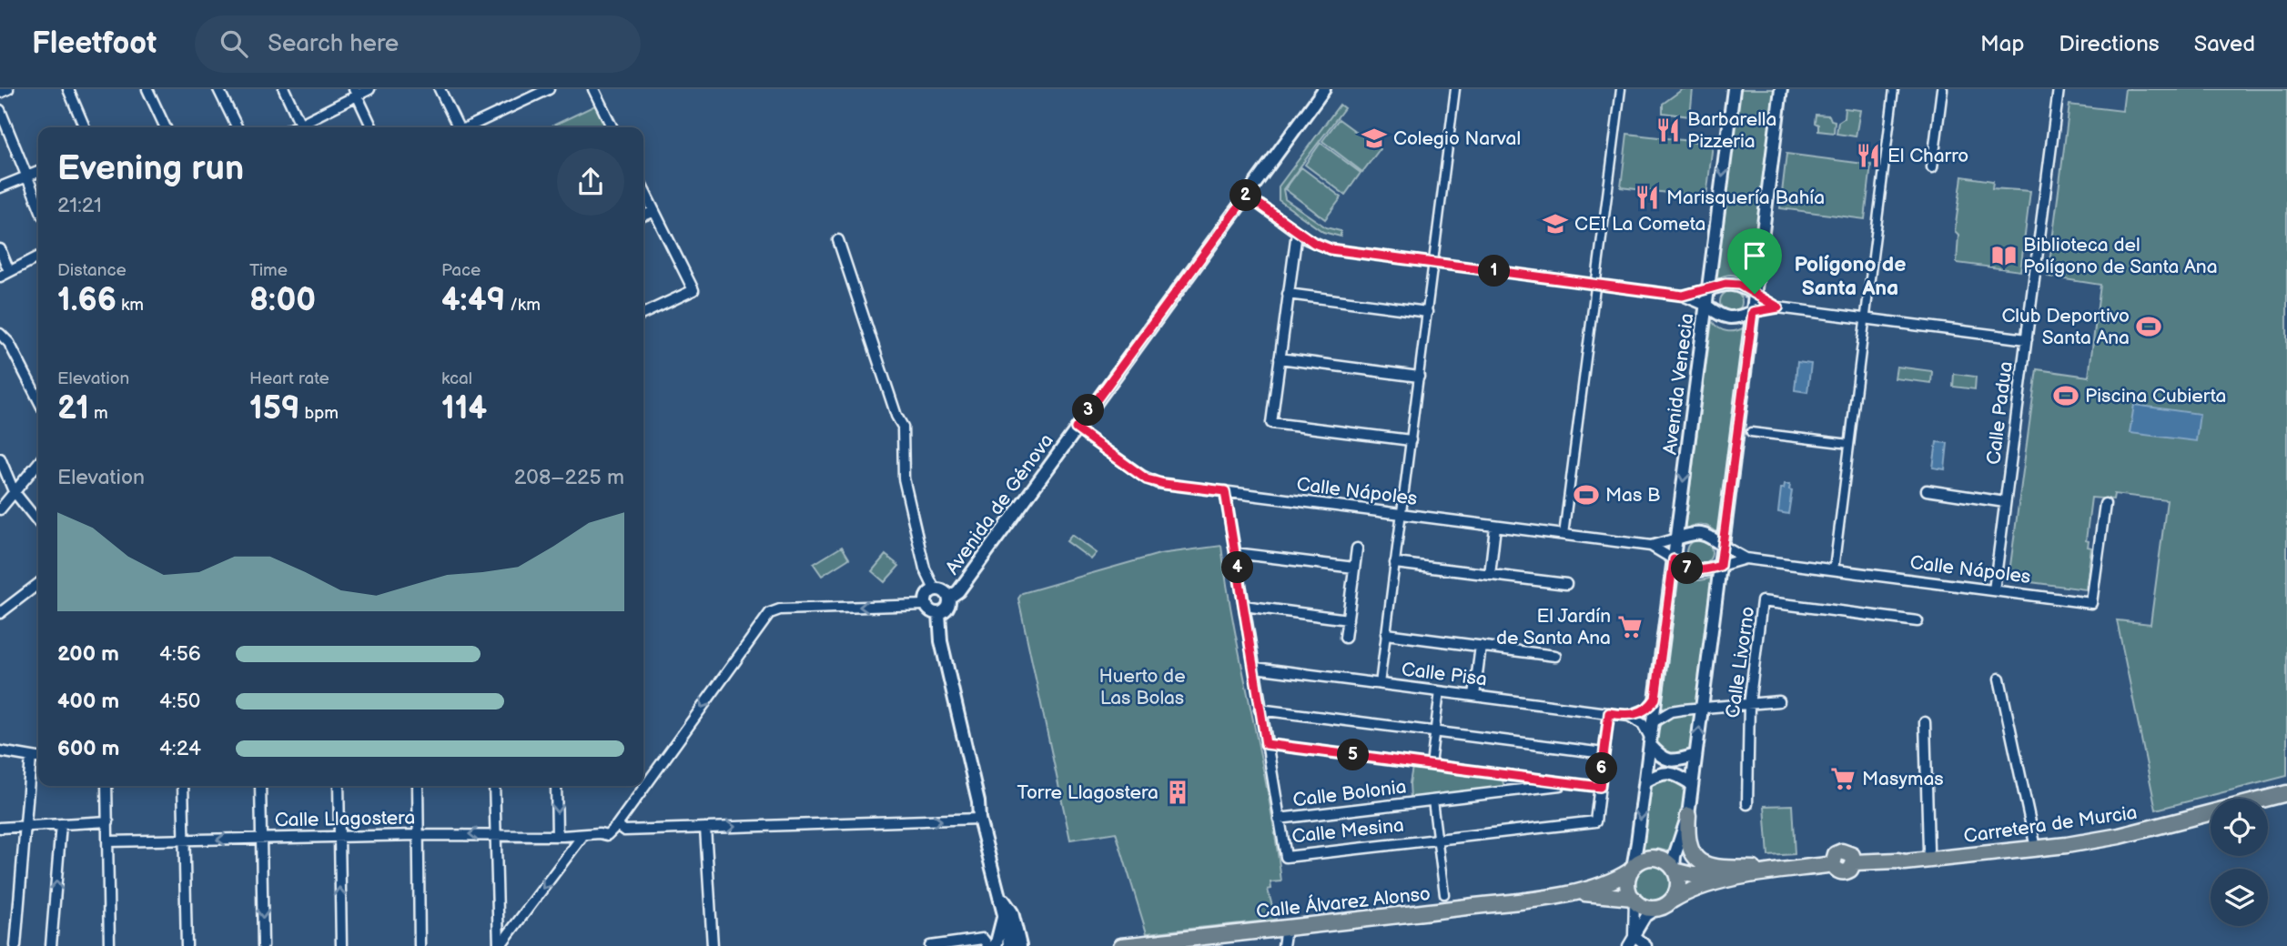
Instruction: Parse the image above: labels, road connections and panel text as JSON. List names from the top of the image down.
{
  "streets": {
    "main road": ["Carretera de Murcia", "Calle Álvarez Alonso"],
    "street": [
      "Avenida Venecia",
      "Calle Padua",
      "Calle Nápoles",
      "Avenida de Génova",
      "Calle Livorno",
      "Calle Pisa",
      "Calle Bolonia",
      "Calle Llagostera",
      "Calle Mesina"
    ]
  },
  "crossings": [
    ["Avenida Venecia", "Calle Nápoles"],
    ["Avenida Venecia", "Carretera de Murcia"],
    ["Avenida Venecia", "Calle Álvarez Alonso"],
    ["Calle Padua", "Calle Nápoles"],
    ["Calle Nápoles", "Avenida de Génova"],
    ["Calle Nápoles", "Calle Mesina"],
    ["Calle Pisa", "Calle Mesina"],
    ["Calle Bolonia", "Calle Mesina"],
    ["Carretera de Murcia", "Calle Álvarez Alonso"]
  ],
  "districts": ["Polígono de Santa Ana"],
  "parks": ["Huerto de Las Bolas"],
  "places": {
    "restaurant": ["Barbarella Pizzeria", "El Charro", "Marisquería Bahía"],
    "school or university": ["Colegio Narval", "CEI La Cometa"],
    "library": ["Biblioteca del Polígono de Santa Ana"],
    "sports": ["Club Deportivo Santa Ana", "Piscina Cubierta", "Mas B"],
    "supermarket": ["El Jardín de Santa Ana", "Masymas"],
    "building": ["Torre Llagostera"]
  },
  "page": {
    "header": "Fleetfoot",
    "search": "Search here",
    "nav": ["Map", "Directions", "Saved"],
    "heading": ["Evening run", "21:21"],
    "pins": [
      "2",
      "1",
      "3",
      "4",
      "7",
      "5",
      "6"
    ],
    "stats": [
      ["Distance", "1.66 km"],
      ["Time", "8:00"],
      ["Pace", "4:49 /km"],
      ["Elevation", "21 m"],
      ["Heart rate", "159 bpm"],
      ["kcal", "114"]
    ],
    "chart": ["Elevation", "208–225 m"],
    "list": [
      {
        "name": "200 m",
        "note": "4:56"
      },
      {
        "name": "400 m",
        "note": "4:50"
      },
      {
        "name": "600 m",
        "note": "4:24"
      }
    ]
  }
}
